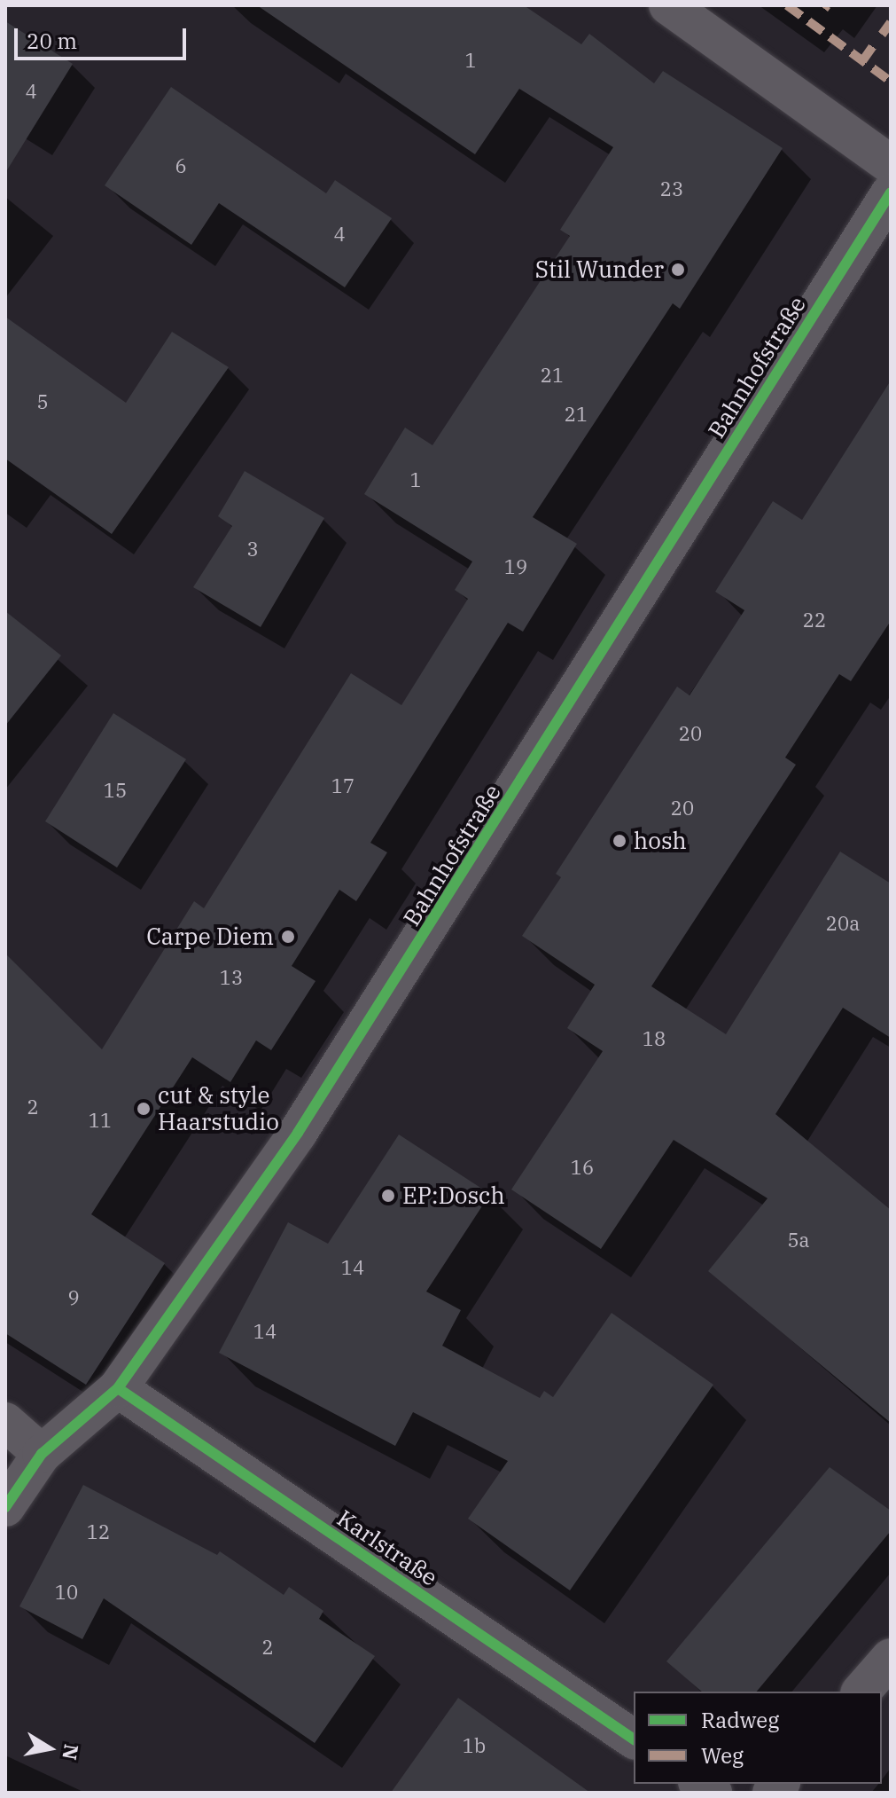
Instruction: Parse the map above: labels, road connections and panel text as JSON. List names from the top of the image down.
{
  "streets": {
    "street": ["Bahnhofstraße", "Karlstraße"]
  },
  "crossings": [
    ["Bahnhofstraße", "Karlstraße"]
  ],
  "places": [
    "Stil Wunder",
    "hosh",
    "Carpe Diem",
    "cut & style Haarstudio",
    "EP:Dosch"
  ],
  "house_numbers": [
    "1",
    "4",
    "6",
    "23",
    "4",
    "21",
    "5",
    "21",
    "1",
    "3",
    "19",
    "22",
    "20",
    "17",
    "15",
    "20",
    "20a",
    "13",
    "18",
    "2",
    "11",
    "16",
    "5a",
    "14",
    "9",
    "14",
    "12",
    "10",
    "2",
    "1b"
  ],
  "legend": ["Radweg", "Weg"],
  "scale_bar": "20 m",
  "north": "right"
}
